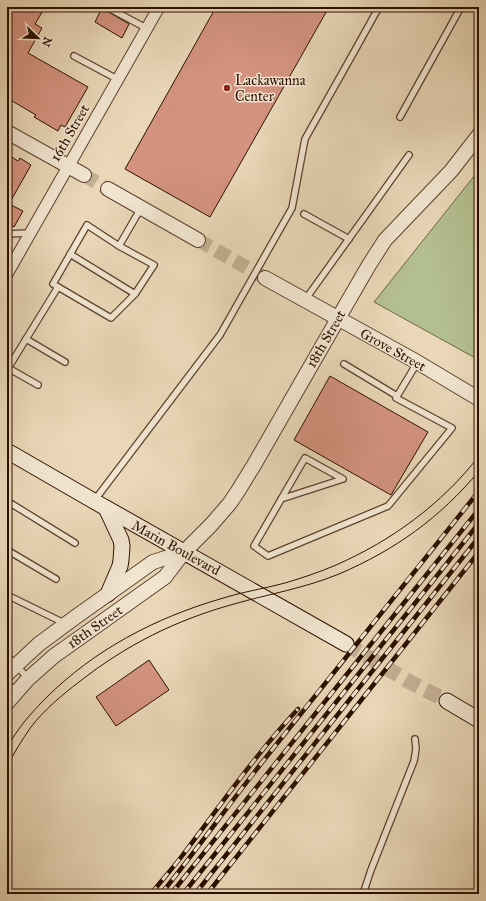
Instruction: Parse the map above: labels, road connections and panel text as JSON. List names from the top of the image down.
{
  "streets": {
    "main road": ["Marin Boulevard"],
    "street": ["16th Street", "18th Street", "Grove Street"]
  },
  "crossings": [
    ["18th Street", "Grove Street"],
    ["18th Street", "Marin Boulevard"]
  ],
  "places": ["Lackawanna Center"],
  "north": "bottom right"
}
